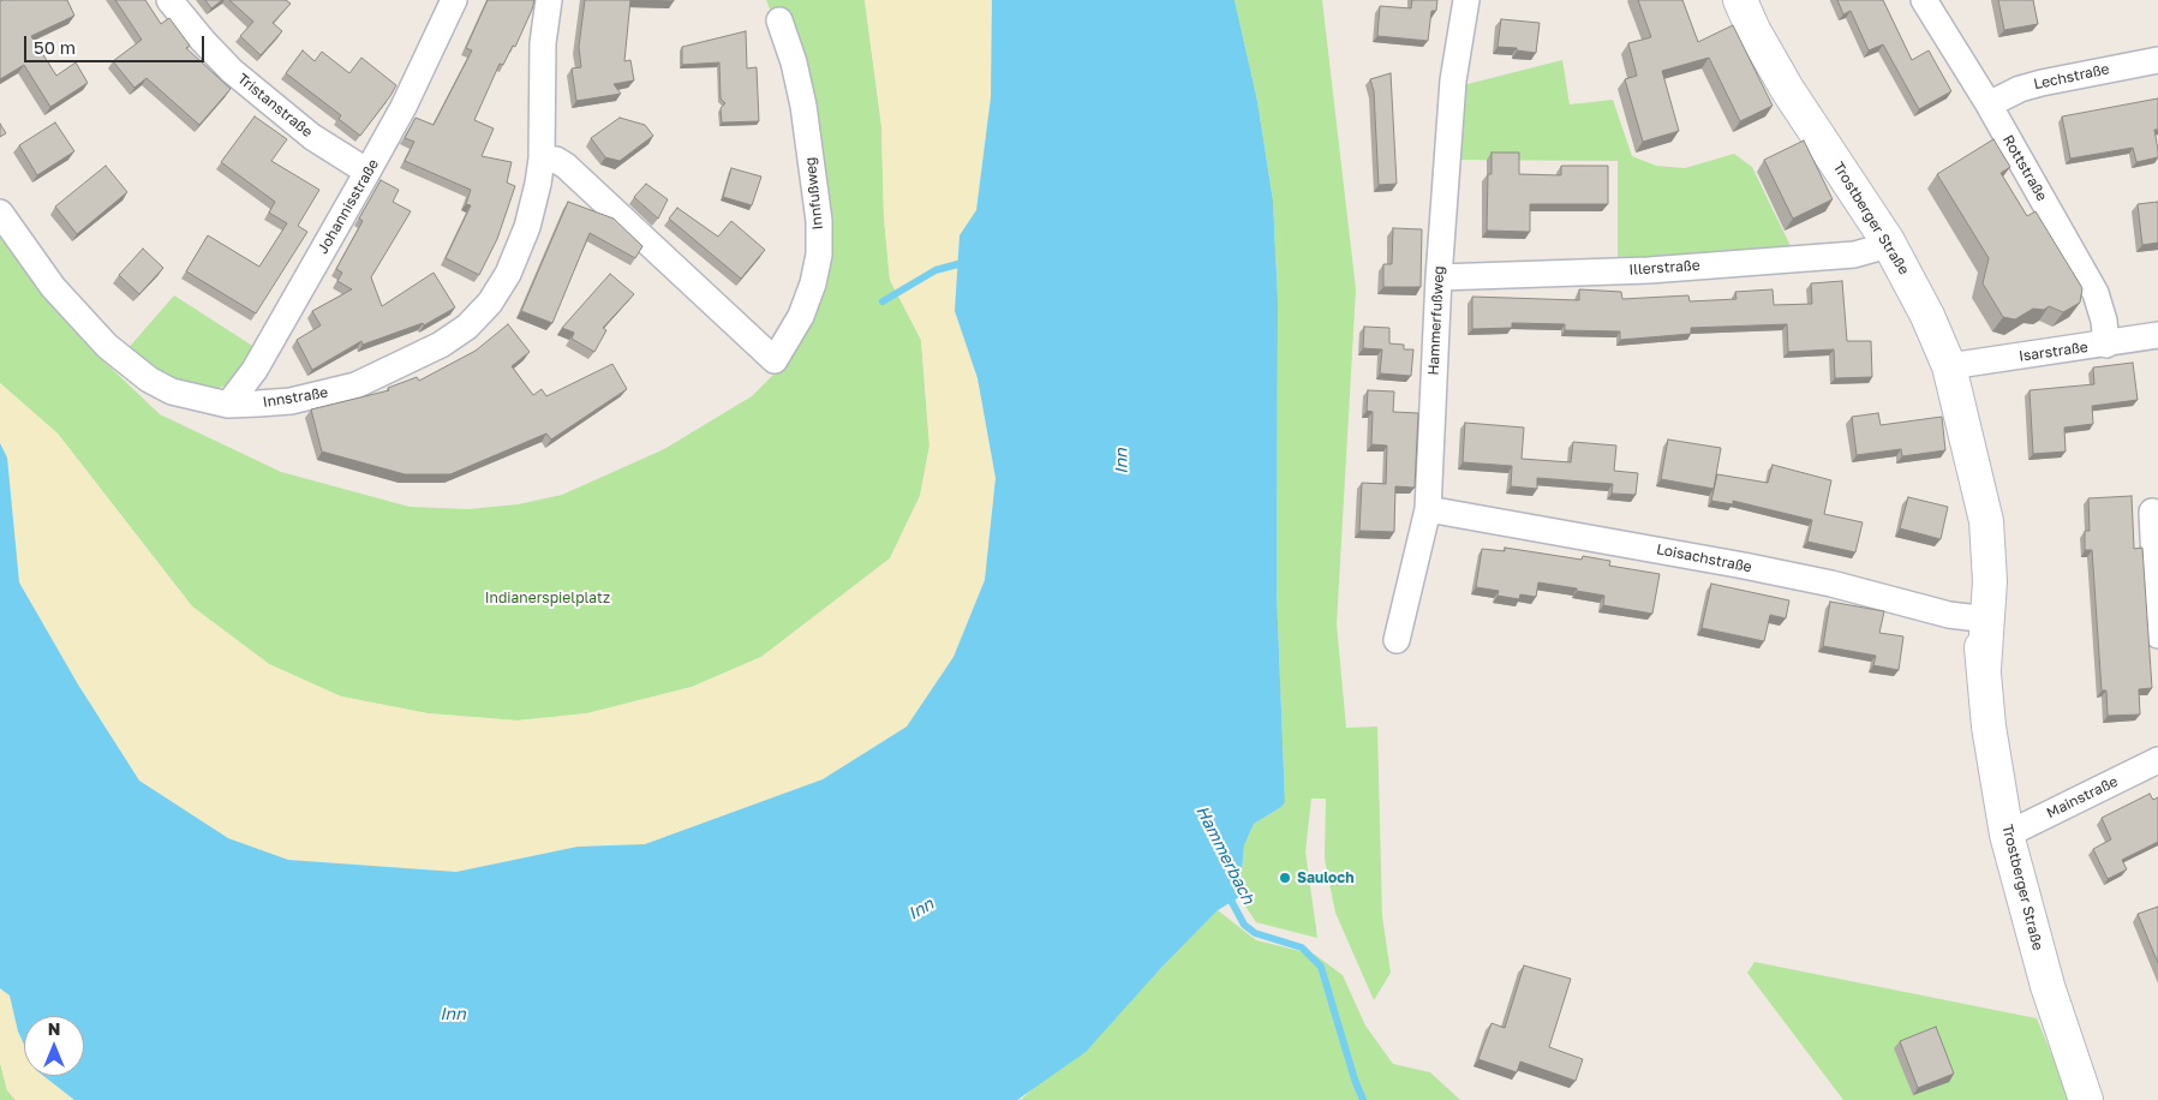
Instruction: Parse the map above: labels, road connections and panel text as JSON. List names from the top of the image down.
{
  "streets": {
    "main road": ["Trostberger Straße"],
    "street": [
      "Lechstraße",
      "Tristanstraße",
      "Rottstraße",
      "Innfußweg",
      "Johannisstraße",
      "Illerstraße",
      "Hammerfußweg",
      "Isarstraße",
      "Innstraße",
      "Loisachstraße",
      "Mainstraße"
    ]
  },
  "crossings": [
    ["Lechstraße", "Rottstraße"],
    ["Tristanstraße", "Johannisstraße"],
    ["Rottstraße", "Isarstraße"],
    ["Innfußweg", "Innstraße"],
    ["Johannisstraße", "Innstraße"],
    ["Trostberger Straße", "Illerstraße"],
    ["Trostberger Straße", "Isarstraße"],
    ["Trostberger Straße", "Loisachstraße"],
    ["Trostberger Straße", "Mainstraße"],
    ["Illerstraße", "Hammerfußweg"],
    ["Hammerfußweg", "Loisachstraße"]
  ],
  "water": ["Inn", "Hammerbach"],
  "parks": ["Indianerspielplatz"],
  "places": ["Sauloch"],
  "scale_bar": "50 m",
  "north": "top"
}
